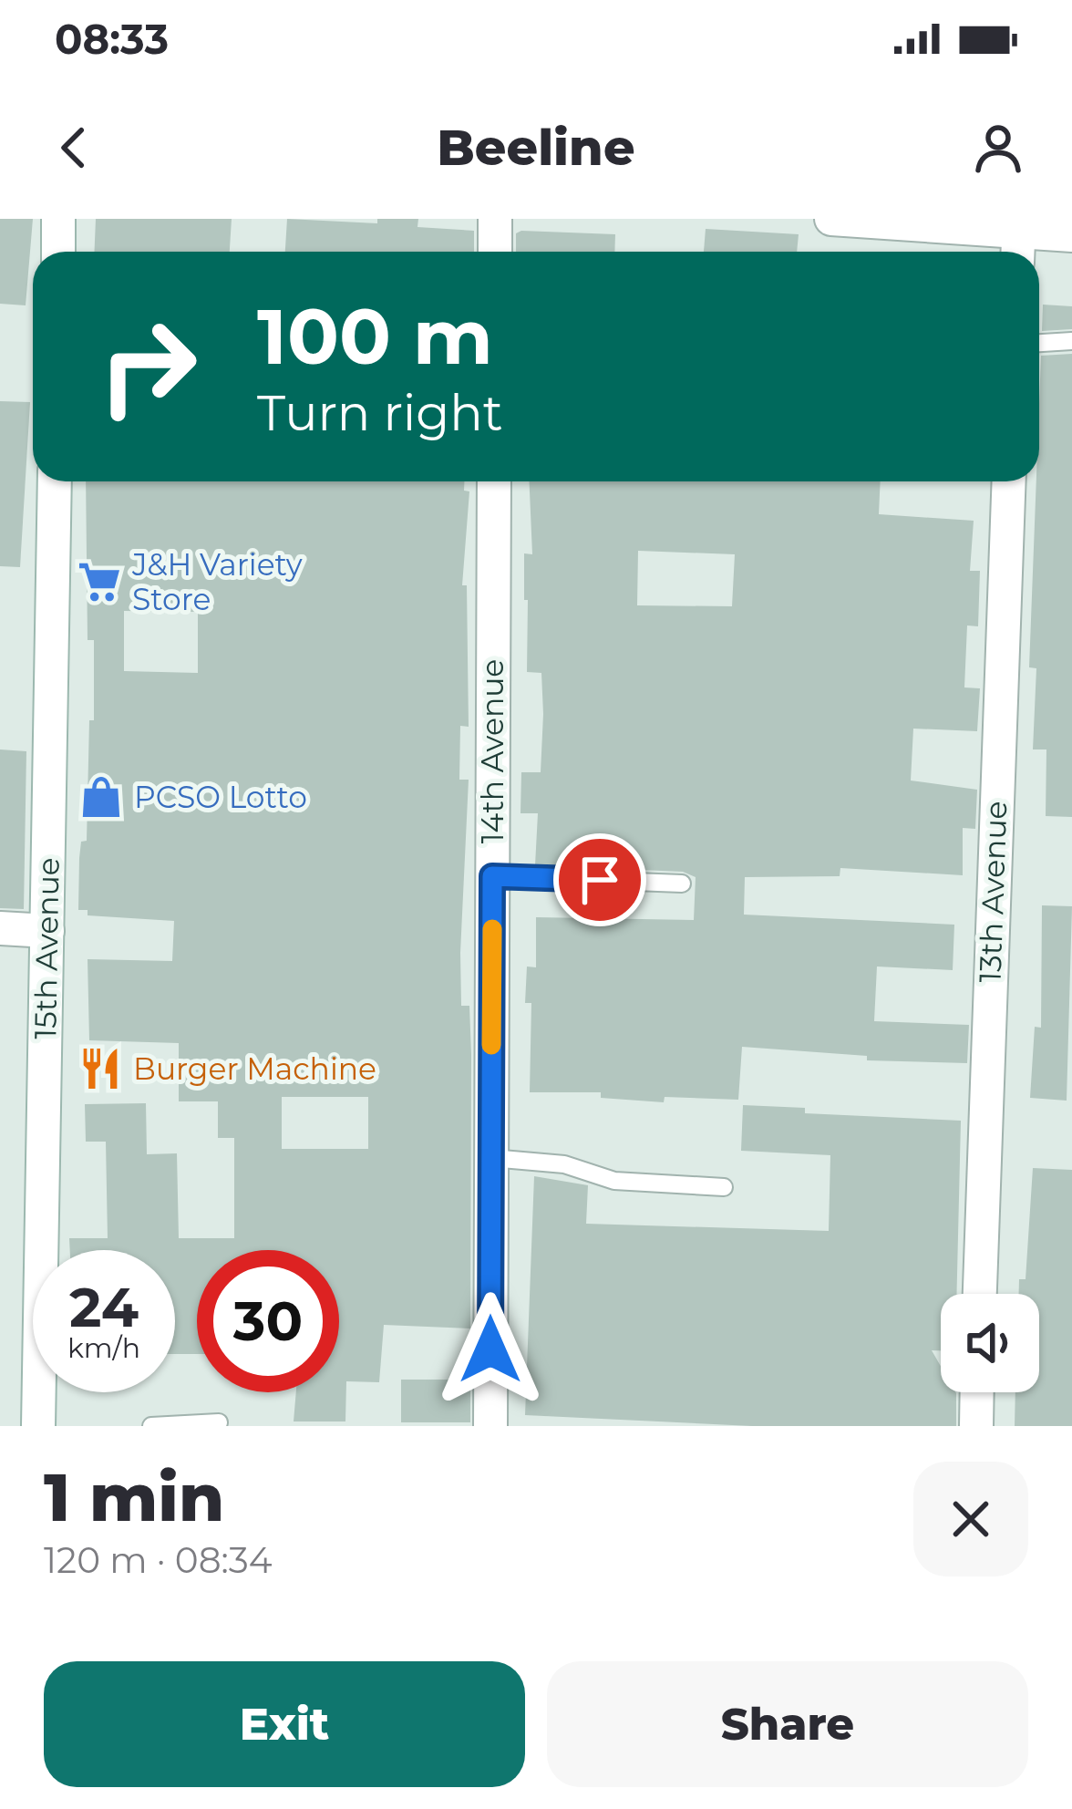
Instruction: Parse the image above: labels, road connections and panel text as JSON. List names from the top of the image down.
{
  "streets": {
    "street": ["14th Avenue", "13th Avenue", "15th Avenue"]
  },
  "places": {
    "supermarket": ["J&H Variety Store"],
    "shop": ["PCSO Lotto"],
    "restaurant": ["Burger Machine"]
  },
  "page": {
    "status": "08:33",
    "header": "Beeline",
    "turn": ["100 m", "Turn right"],
    "speed": "24 km/h",
    "limit": "30",
    "heading": ["1 min", "120 m · 08:34"],
    "buttons": ["Exit", "Share"]
  }
}
